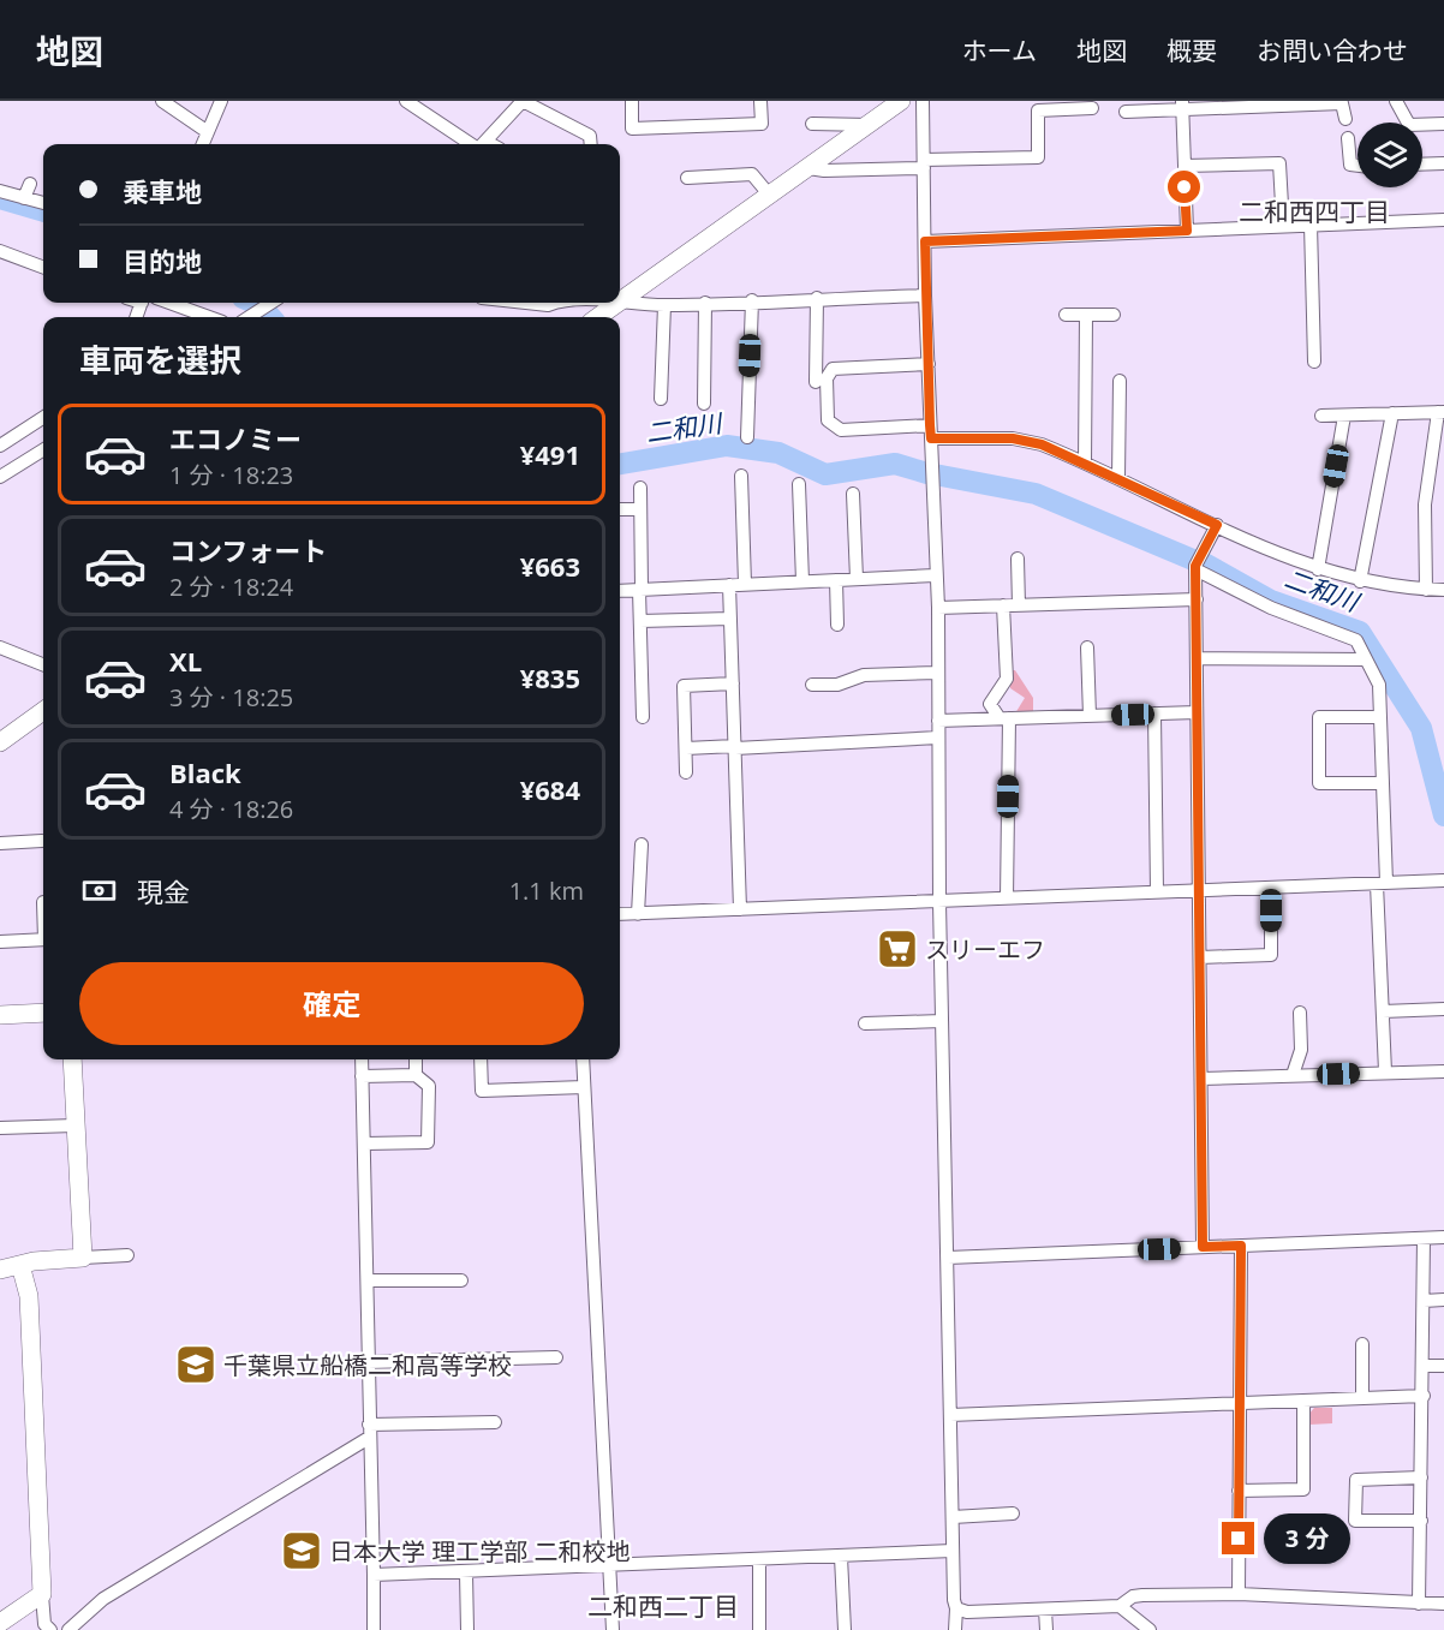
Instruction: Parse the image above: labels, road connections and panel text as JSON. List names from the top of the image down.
{
  "districts": ["二和西四丁目", "二和西二丁目"],
  "water": ["二和川"],
  "places": {
    "supermarket": ["スリーエフ"],
    "school or university": ["千葉県立船橋二和高等学校", "日本大学 理工学部 二和校地"]
  },
  "page": {
    "header": "地図",
    "nav": [
      "ホーム",
      "地図",
      "概要",
      "お問い合わせ"
    ],
    "banner": ["乗車地", "目的地"],
    "heading": "車両を選択",
    "list": [
      {
        "name": "エコノミー",
        "note": "1 分 · 18:23",
        "value": "¥491"
      },
      {
        "name": "コンフォート",
        "note": "2 分 · 18:24",
        "value": "¥663"
      },
      {
        "name": "XL",
        "note": "3 分 · 18:25",
        "value": "¥835"
      },
      {
        "name": "Black",
        "note": "4 分 · 18:26",
        "value": "¥684"
      }
    ],
    "pay": ["現金", "1.1 km"],
    "buttons": "確定",
    "bubble": "3 分"
  }
}
